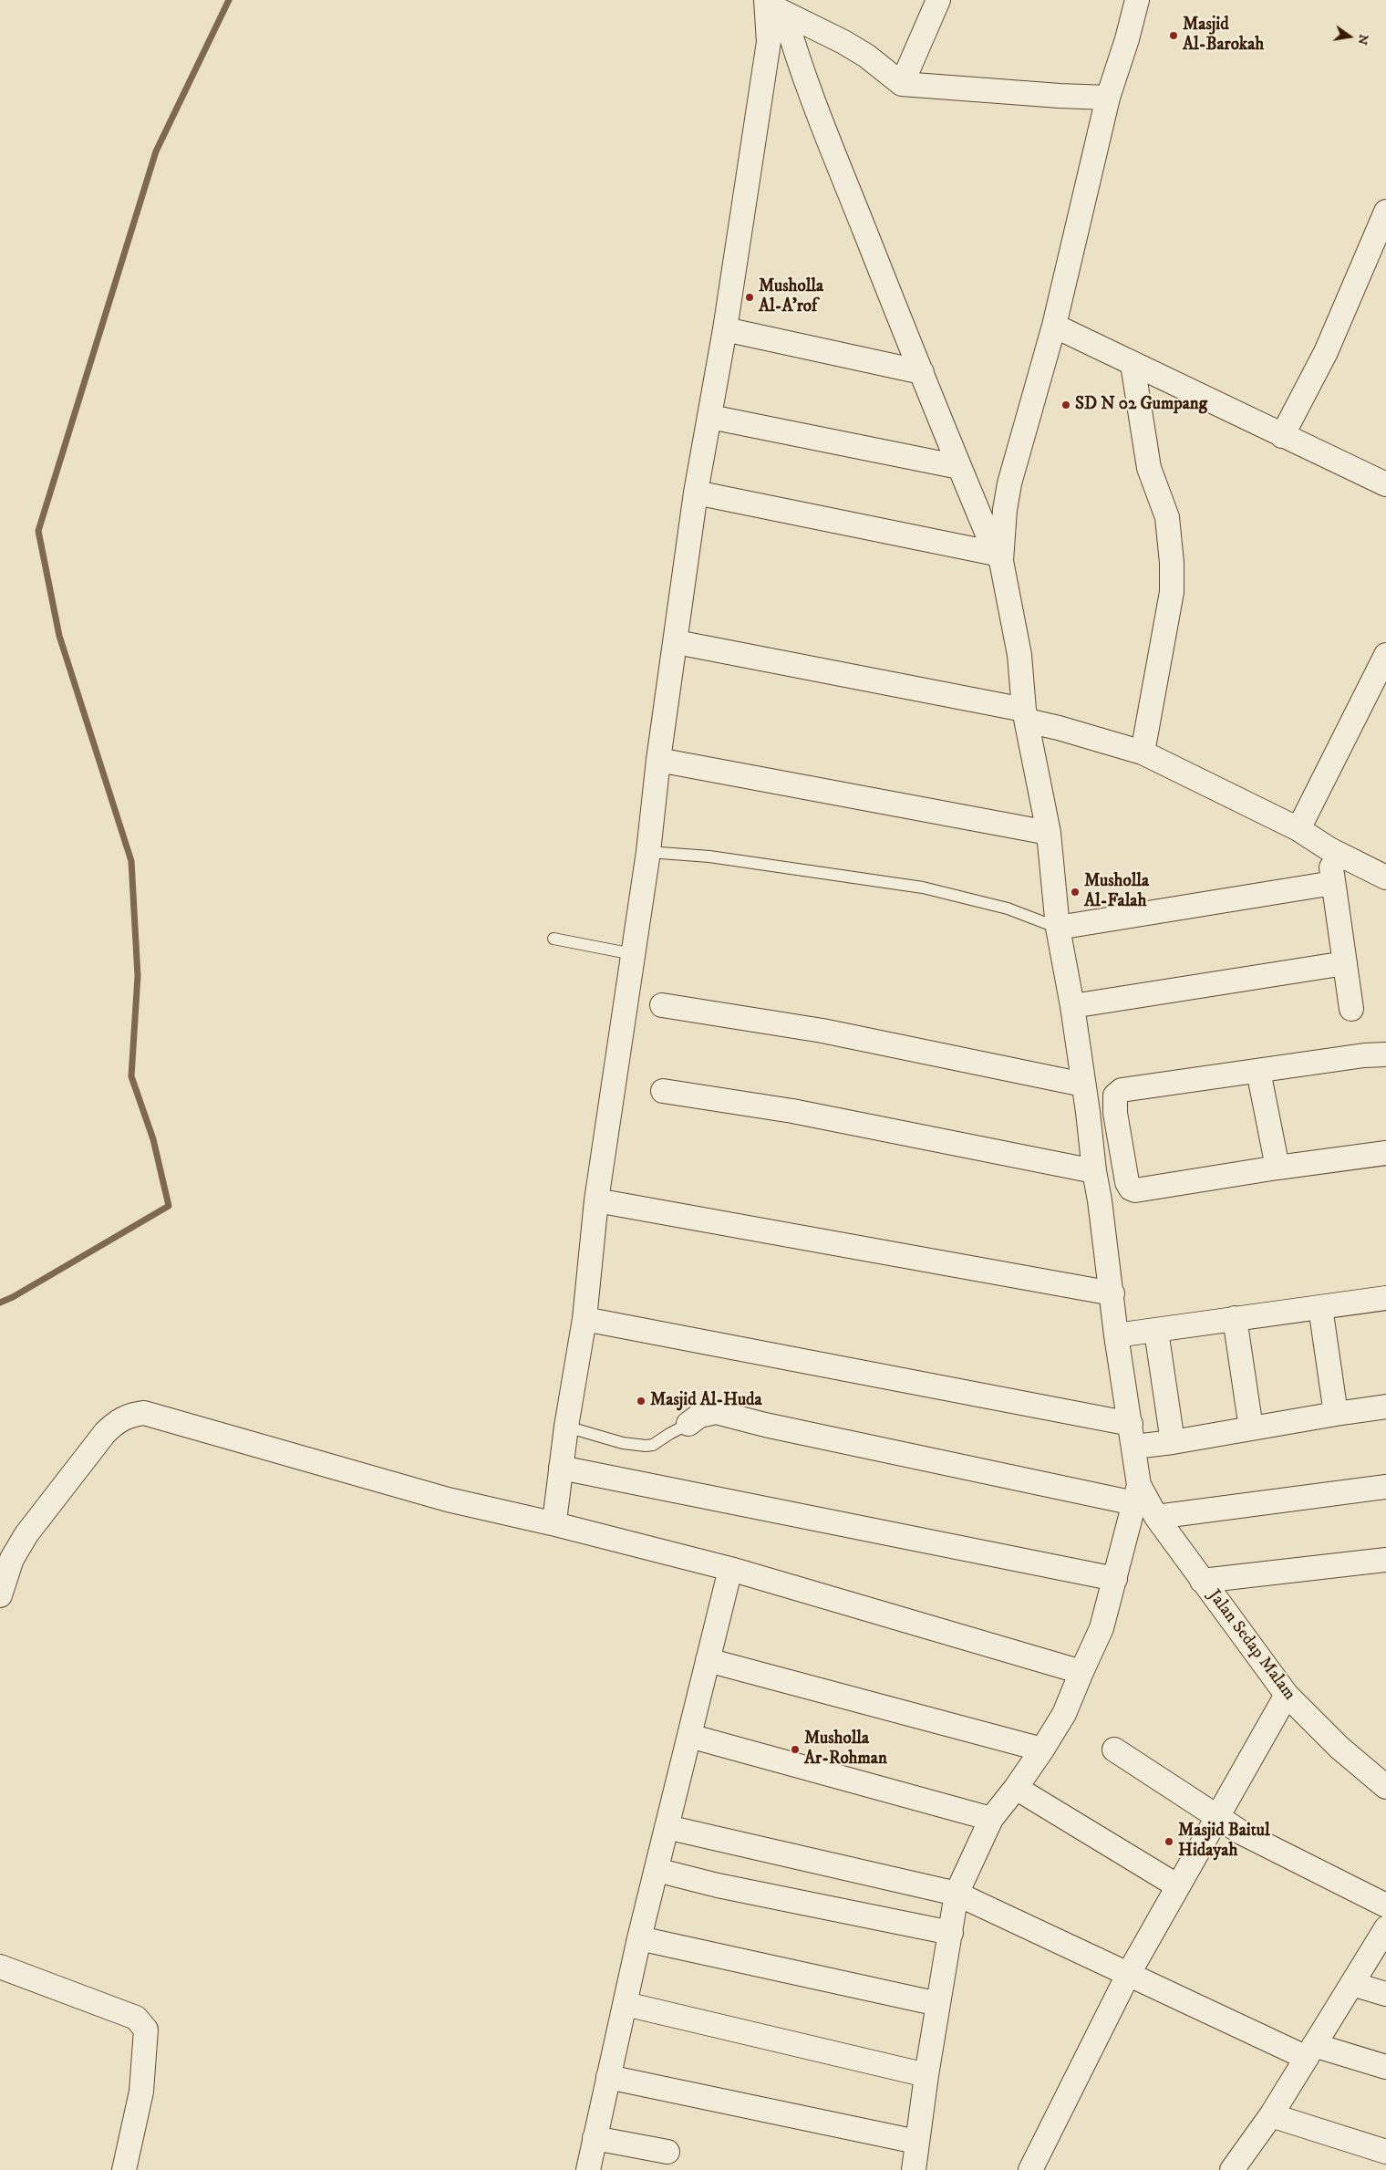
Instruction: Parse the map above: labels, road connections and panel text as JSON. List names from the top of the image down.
{
  "streets": {
    "street": ["Jalan Sedap Malam"]
  },
  "places": [
    "Masjid Al-Barokah",
    "Musholla Al-A'rof",
    "SD N 02 Gumpang",
    "Musholla Al-Falah",
    "Masjid Al-Huda",
    "Musholla Ar-Rohman",
    "Masjid Baitul Hidayah"
  ],
  "north": "right"
}
